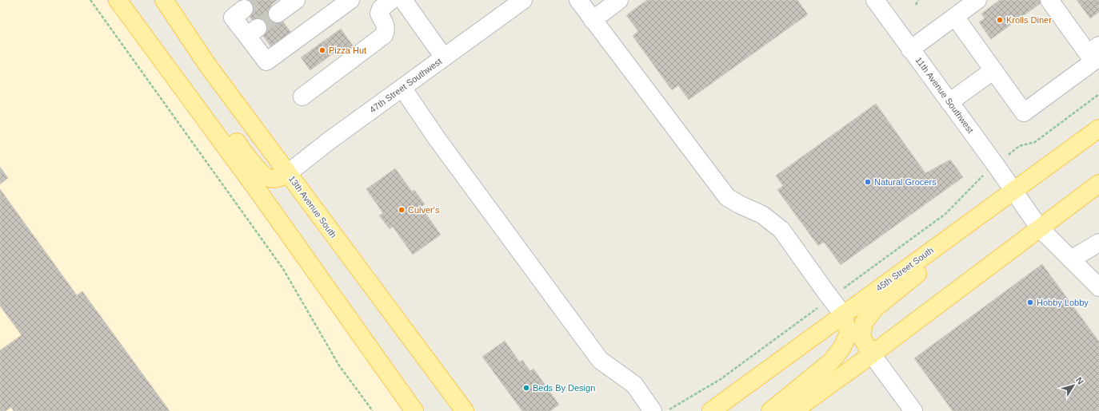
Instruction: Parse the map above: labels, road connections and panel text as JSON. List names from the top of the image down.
{
  "streets": {
    "main road": ["13th Avenue South", "45th Street South"],
    "street": ["47th Street Southwest", "11th Avenue Southwest"]
  },
  "crossings": [
    ["47th Street Southwest", "13th Avenue South"],
    ["11th Avenue Southwest", "45th Street South"]
  ],
  "places": [
    "Krolls Diner",
    "Pizza Hut",
    "Natural Grocers",
    "Culver's",
    "Hobby Lobby",
    "Beds By Design"
  ],
  "north": "top right"
}
